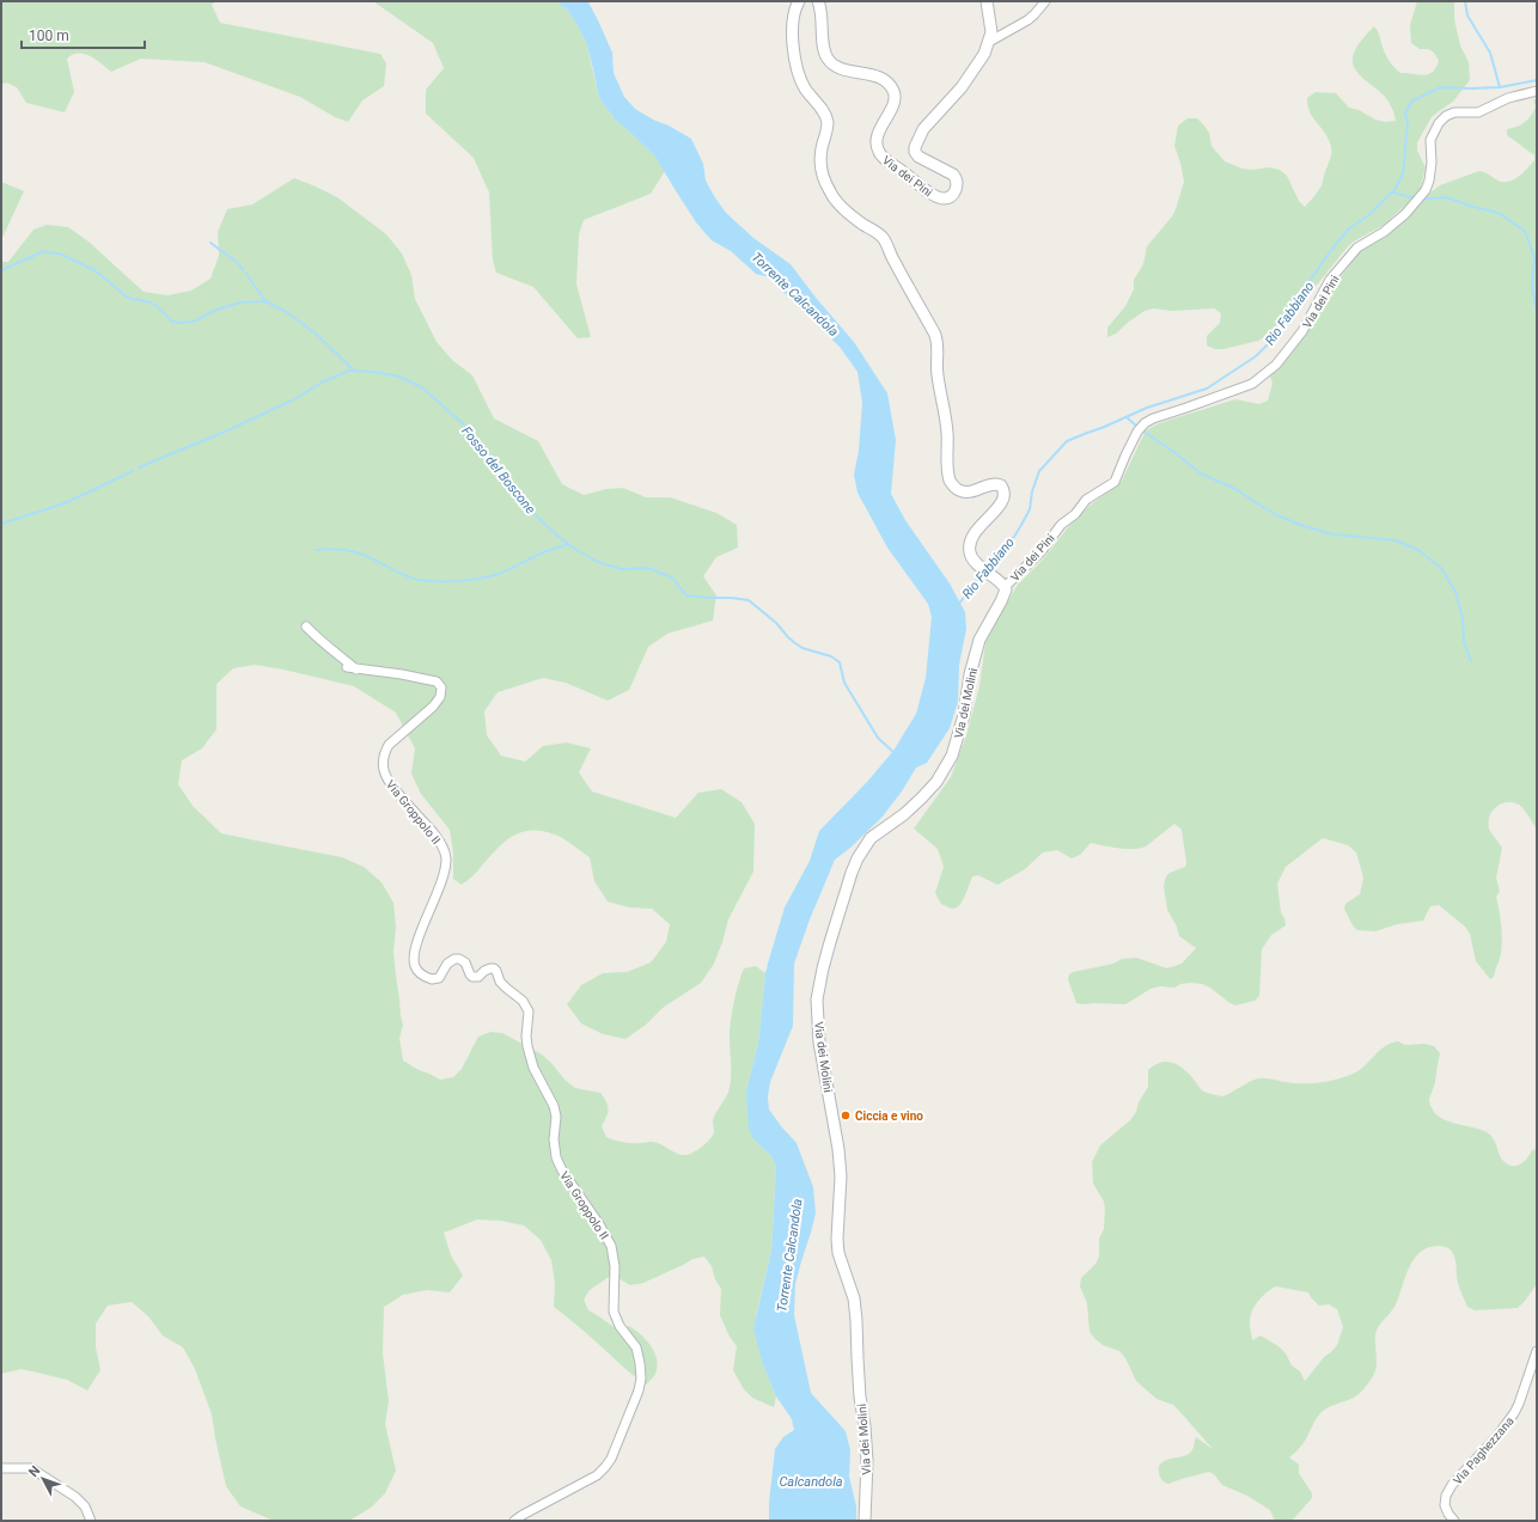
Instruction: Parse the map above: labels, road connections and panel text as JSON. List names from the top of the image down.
{
  "streets": {
    "street": [
      "Via dei Pini",
      "Via dei Molini",
      "Via Groppolo II",
      "Via Paghezzana"
    ]
  },
  "crossings": [
    ["Via dei Pini", "Via dei Molini"]
  ],
  "water": [
    "Torrente Calcandola",
    "Rio Fabbiano",
    "Fosso del Boscone",
    "Calcandola"
  ],
  "places": ["Ciccia e vino"],
  "scale_bar": "100 m",
  "north": "top left"
}
